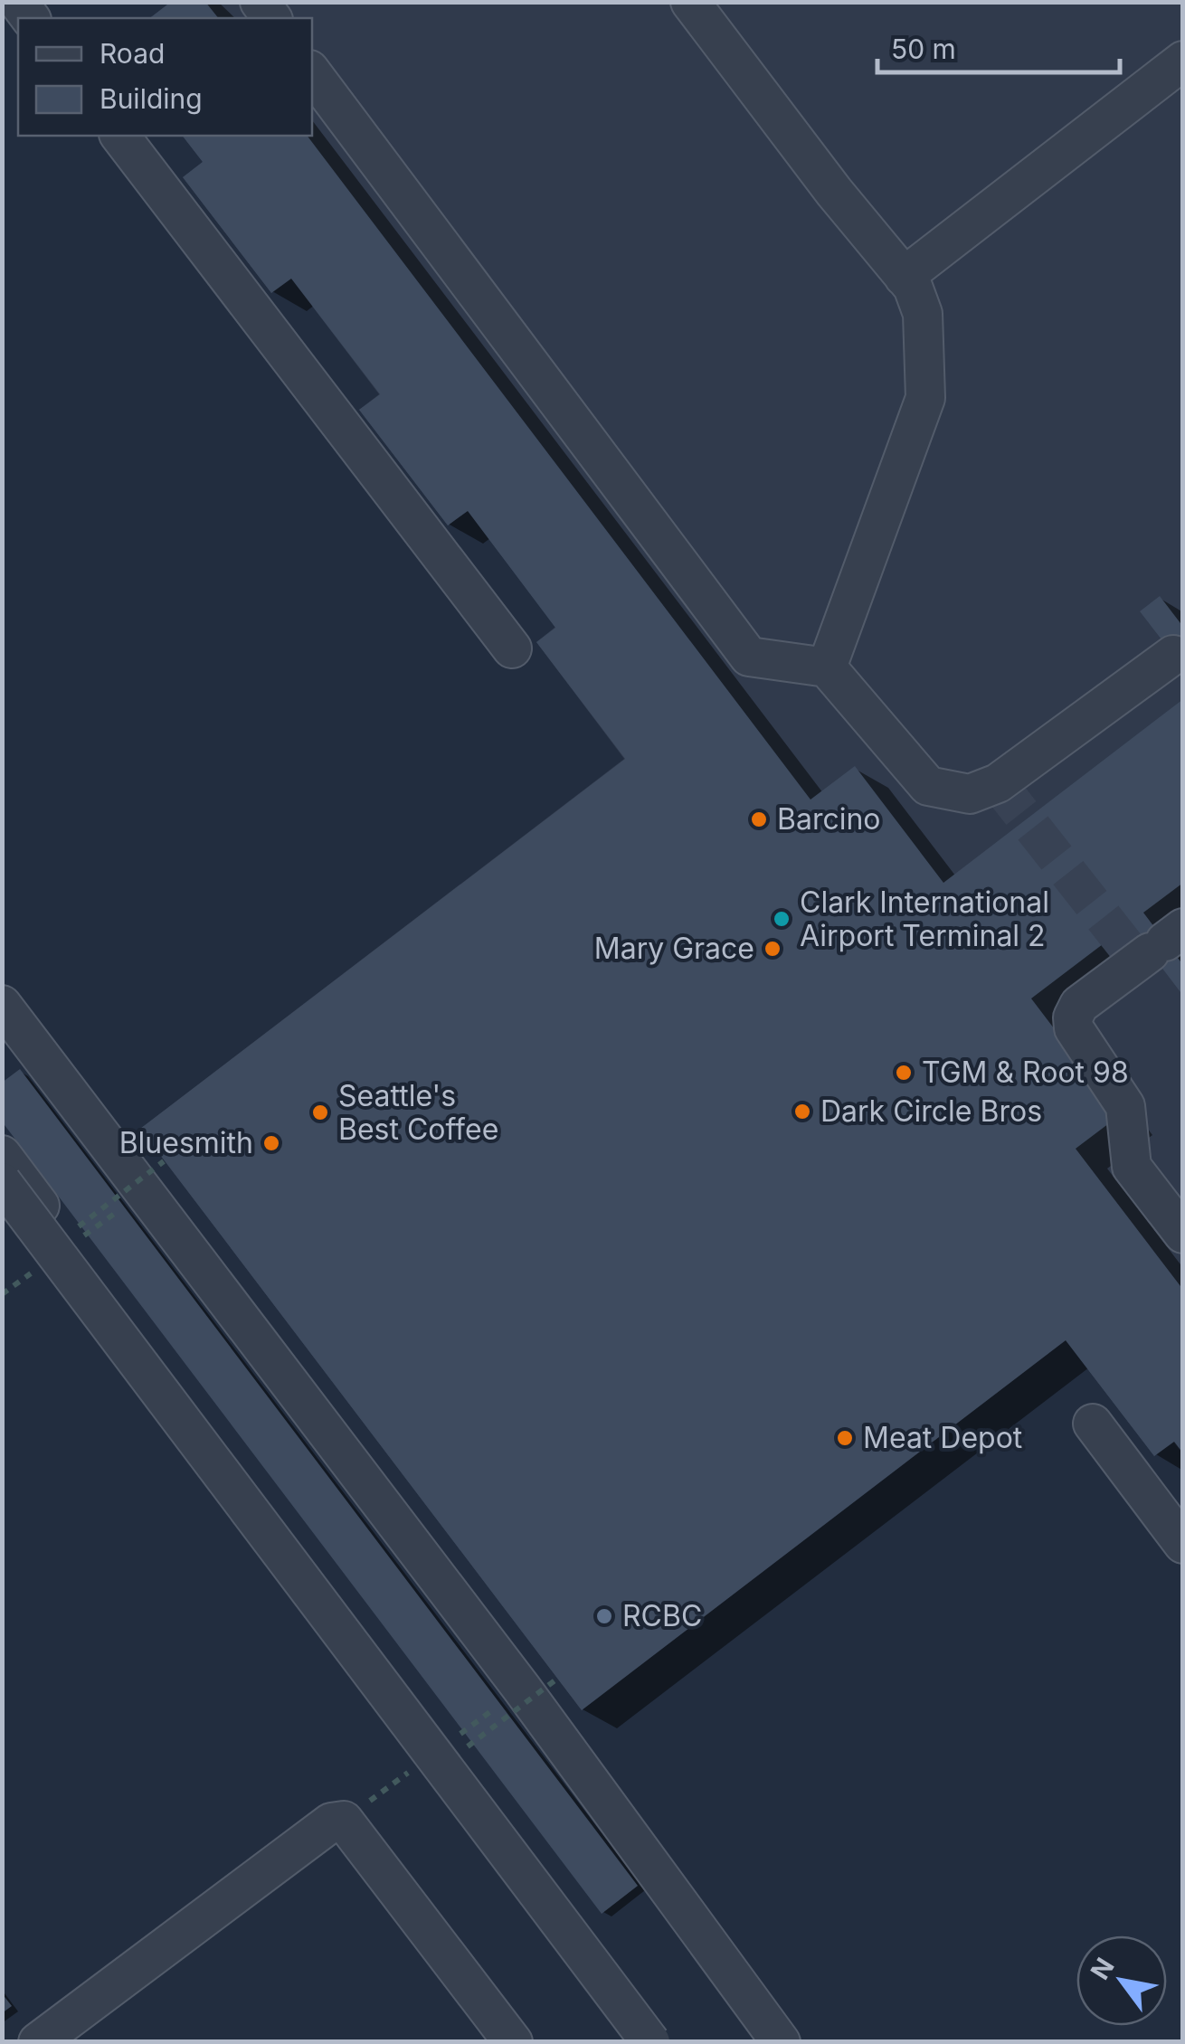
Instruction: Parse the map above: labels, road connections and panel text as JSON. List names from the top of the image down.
{
  "places": [
    "Barcino",
    "Clark International Airport Terminal 2",
    "Mary Grace",
    "TGM & Root 98",
    "Dark Circle Bros",
    "Seattle's Best Coffee",
    "Bluesmith",
    "Meat Depot",
    "RCBC"
  ],
  "legend": ["Road", "Building"],
  "scale_bar": "50 m",
  "north": "top left"
}
